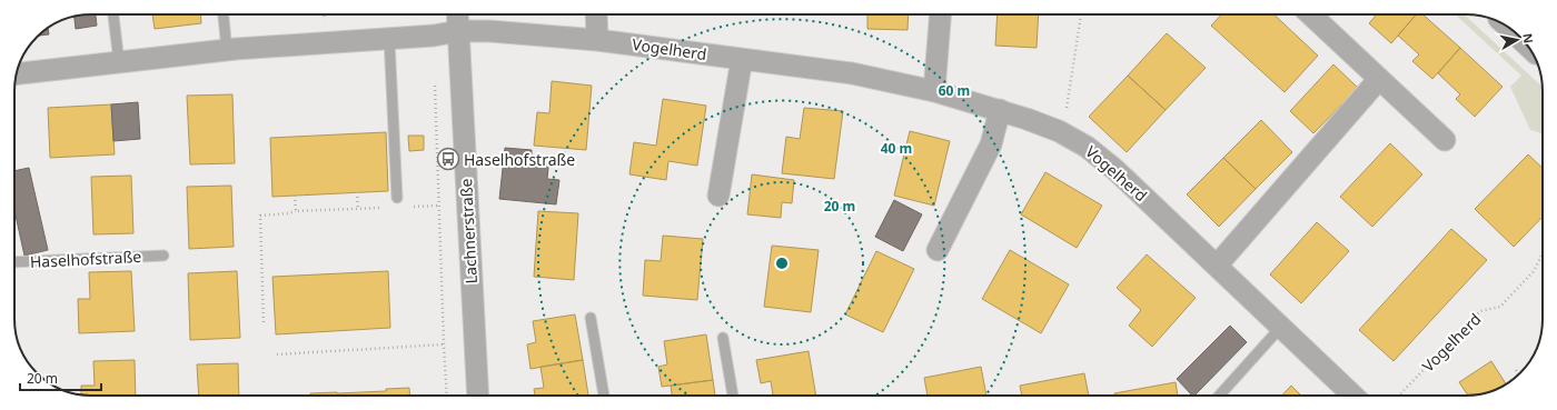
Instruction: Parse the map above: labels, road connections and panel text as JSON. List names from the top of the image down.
{
  "streets": {
    "street": ["Vogelherd", "Lachnerstraße"],
    "lane": ["Haselhofstraße"]
  },
  "crossings": [
    ["Vogelherd", "Lachnerstraße"]
  ],
  "places": {
    "bus stop": ["Haselhofstraße"]
  },
  "scale_bar": "20 m",
  "north": "right",
  "rings": ["60 m", "40 m", "20 m"]
}
